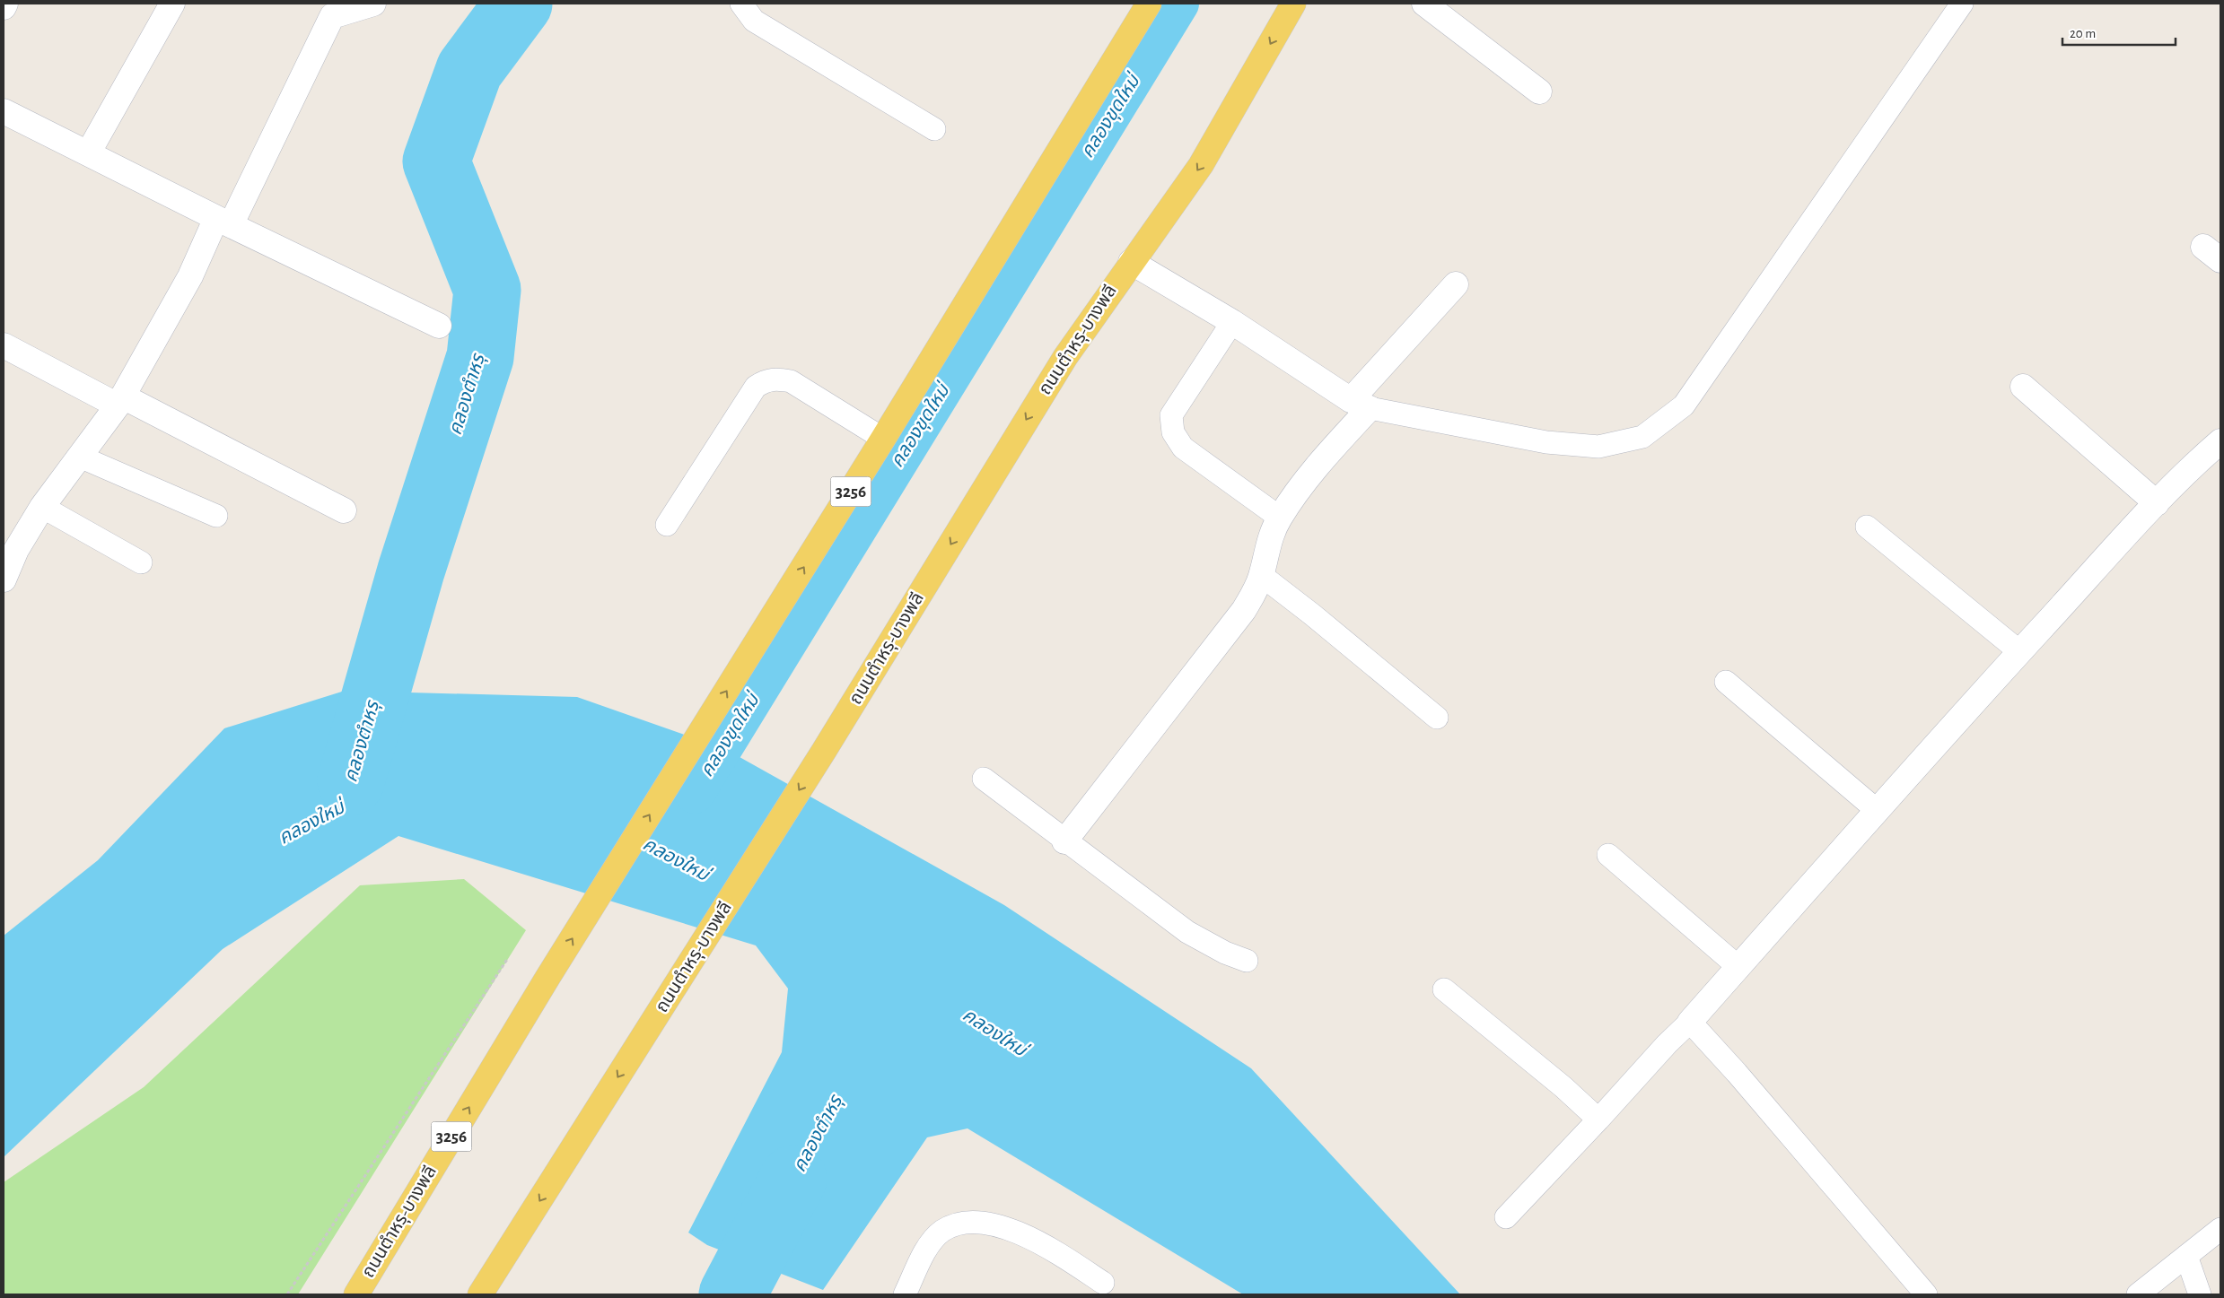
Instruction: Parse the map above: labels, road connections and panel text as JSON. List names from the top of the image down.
{
  "streets": {
    "main road": ["ถนนตำหรุ-บางพลี", "3256"]
  },
  "water": ["คลองขุดใหม่", "คลองตำหรุ", "คลองใหม่"],
  "scale_bar": "20 m"
}
